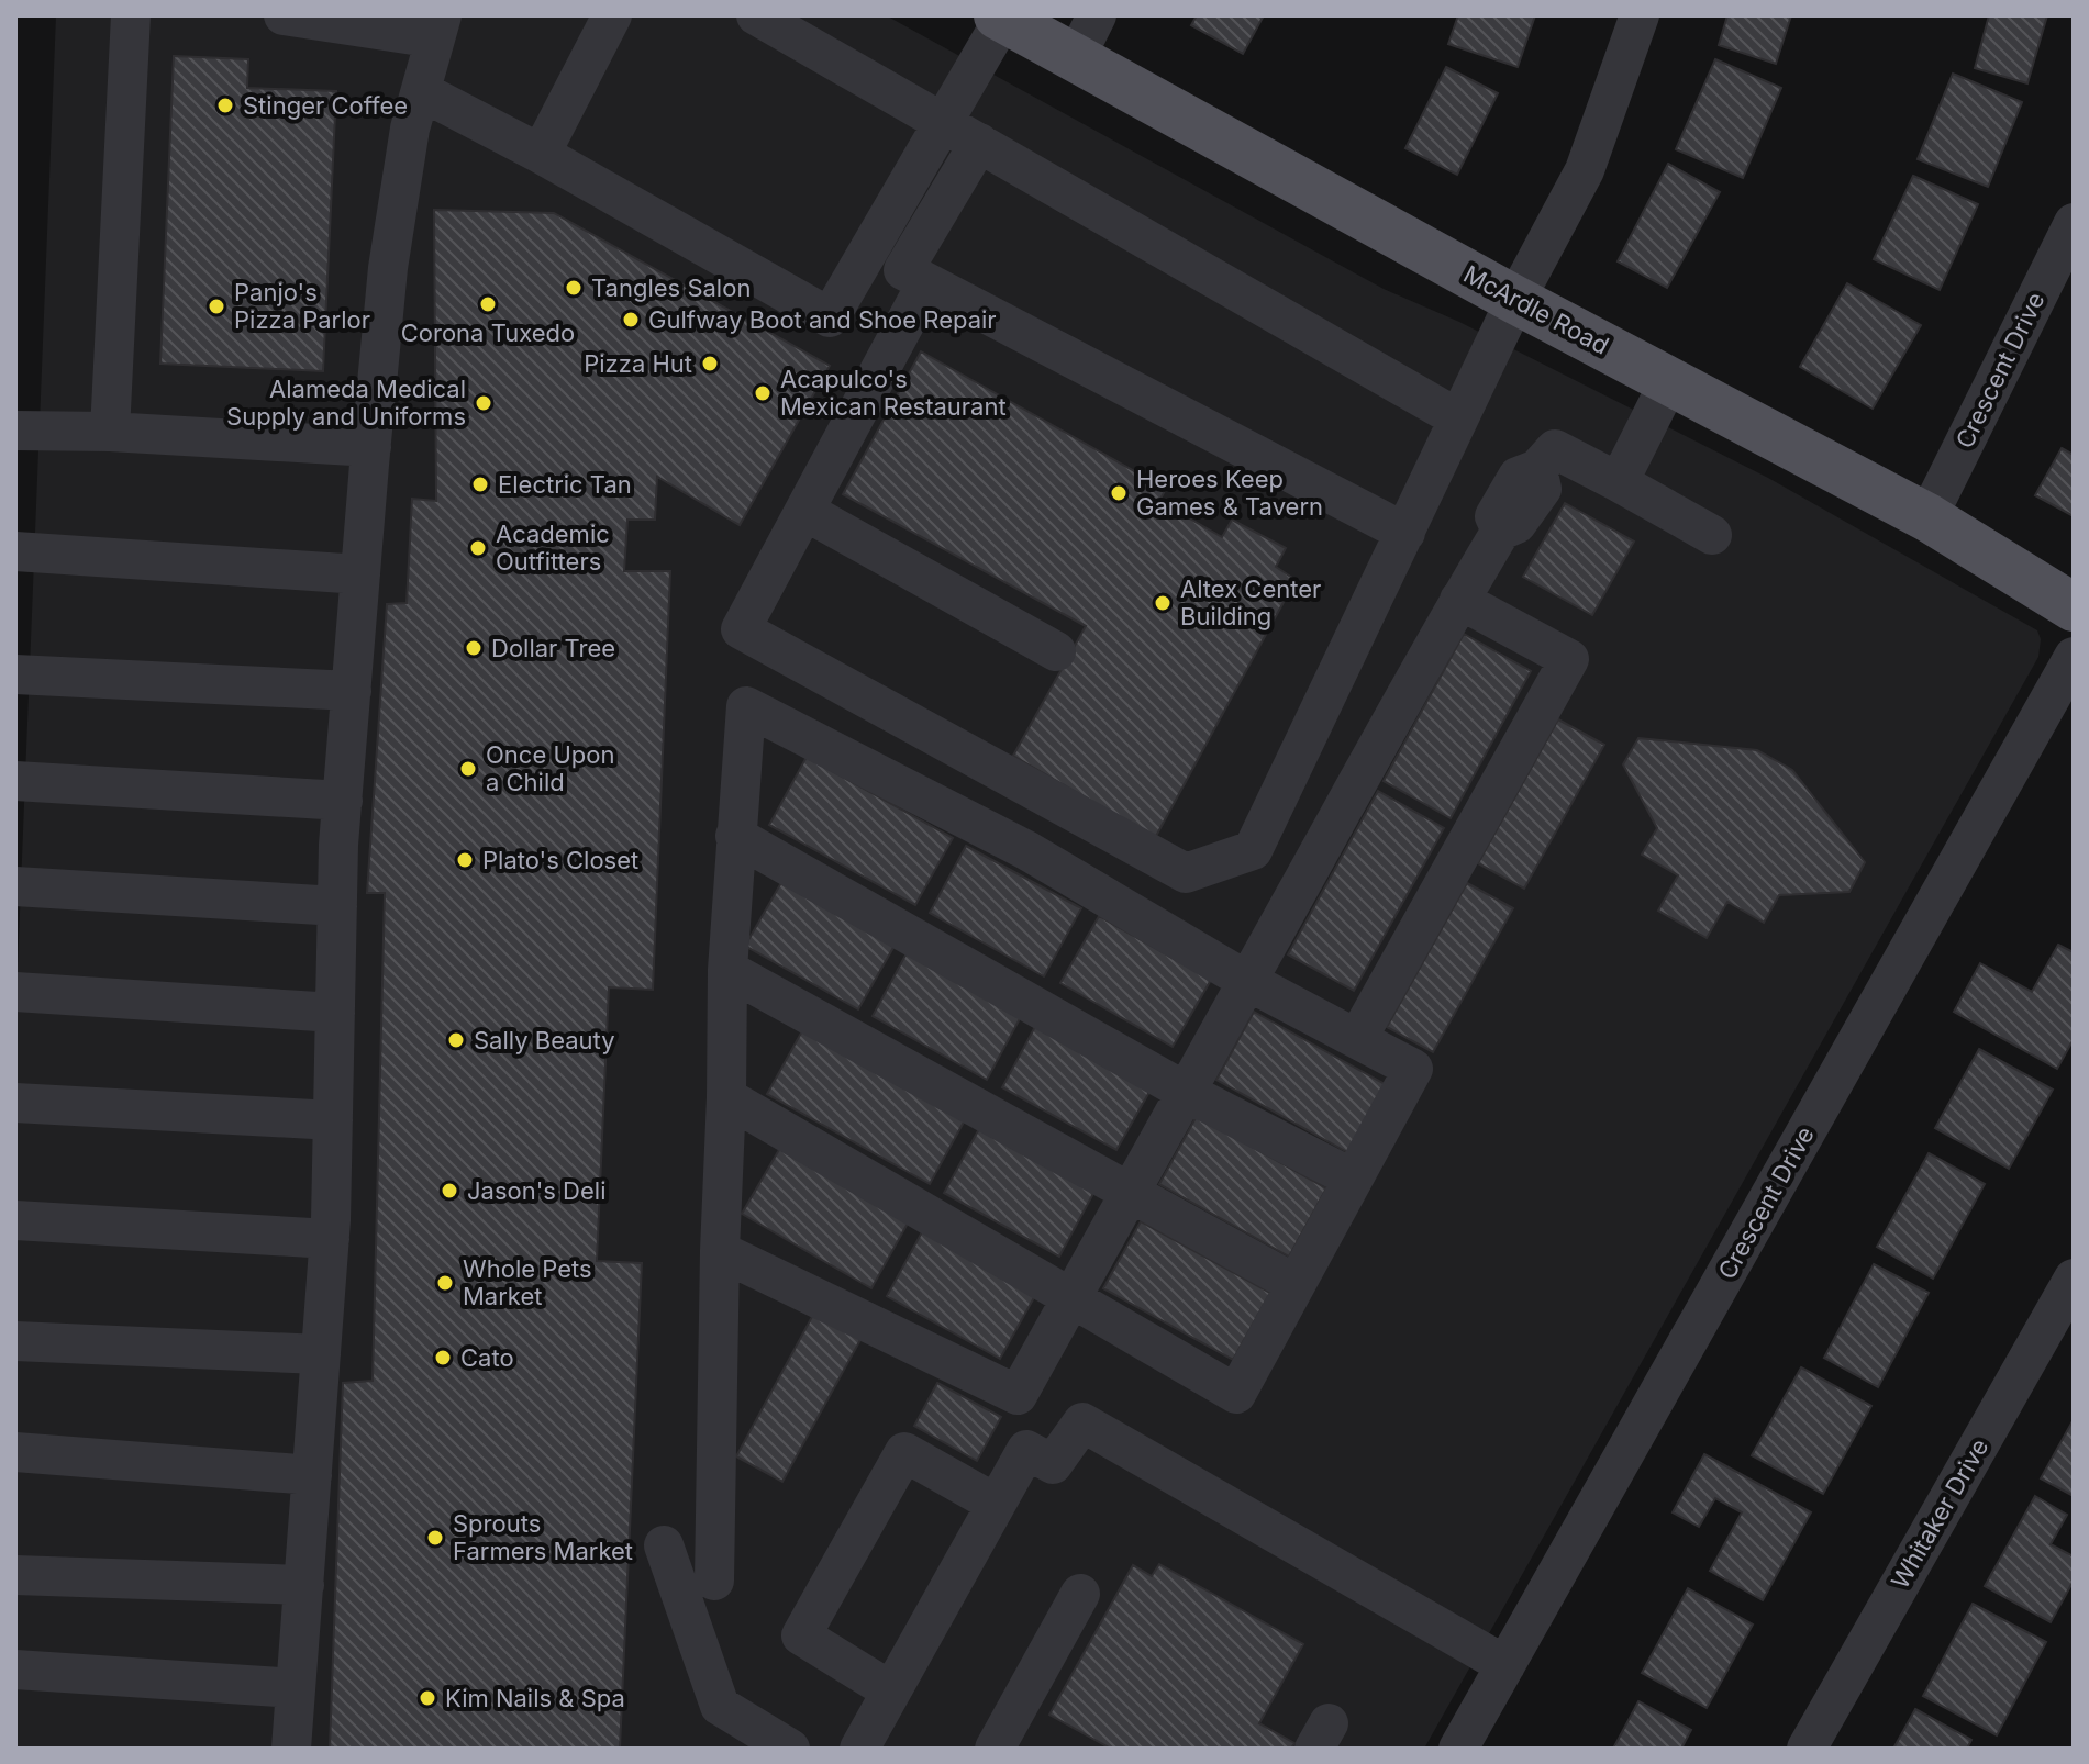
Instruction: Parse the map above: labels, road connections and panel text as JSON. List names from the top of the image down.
{
  "streets": {
    "main road": ["McArdle Road"],
    "street": ["Crescent Drive", "Whitaker Drive"]
  },
  "crossings": [
    ["McArdle Road", "Crescent Drive"]
  ],
  "places": [
    "Stinger Coffee",
    "Tangles Salon",
    "Corona Tuxedo",
    "Panjo's Pizza Parlor",
    "Gulfway Boot and Shoe Repair",
    "Pizza Hut",
    "Acapulco's Mexican Restaurant",
    "Alameda Medical Supply and Uniforms",
    "Electric Tan",
    "Heroes Keep Games & Tavern",
    "Academic Outfitters",
    "Altex Center Building",
    "Dollar Tree",
    "Once Upon a Child",
    "Plato's Closet",
    "Sally Beauty",
    "Jason's Deli",
    "Whole Pets Market",
    "Cato",
    "Sprouts Farmers Market",
    "Kim Nails & Spa"
  ]
}
